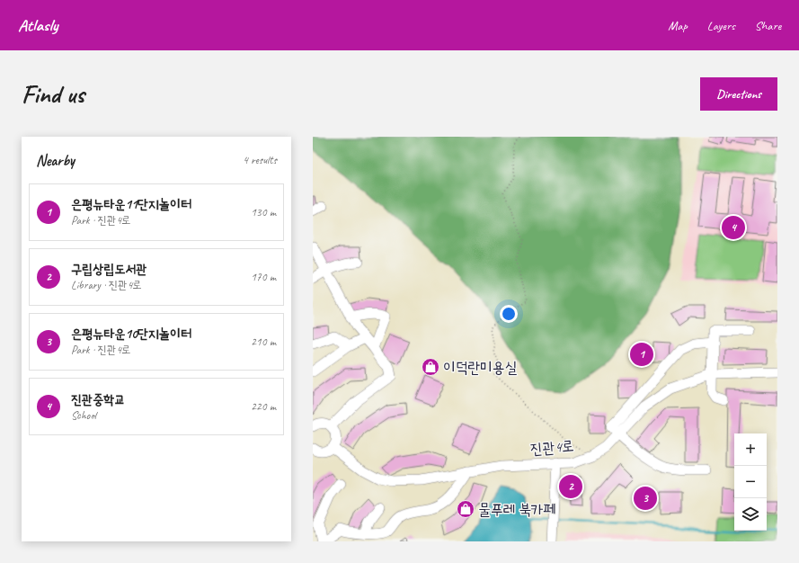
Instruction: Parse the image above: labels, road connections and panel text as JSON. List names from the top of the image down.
{
  "streets": {
    "street": ["진관4로"]
  },
  "places": {
    "shop": ["이덕란미용실", "물푸레 북카페"]
  },
  "page": {
    "header": "Atlasly",
    "nav": ["Map", "Layers", "Share"],
    "buttons": "Directions",
    "title": "Find us",
    "heading": ["Nearby", "4 results"],
    "list": [
      {
        "mark": "1",
        "name": "은평뉴타운11단지놀이터",
        "note": "Park · 진관4로",
        "value": "130 m"
      },
      {
        "mark": "2",
        "name": "구립상립도서관",
        "note": "Library · 진관4로",
        "value": "170 m"
      },
      {
        "mark": "3",
        "name": "은평뉴타운10단지놀이터",
        "note": "Park · 진관4로",
        "value": "210 m"
      },
      {
        "mark": "4",
        "name": "진관중학교",
        "note": "School",
        "value": "220 m"
      }
    ],
    "pins": [
      "4",
      "1",
      "2",
      "3"
    ],
    "map_buttons": ["+", "−"]
  }
}
